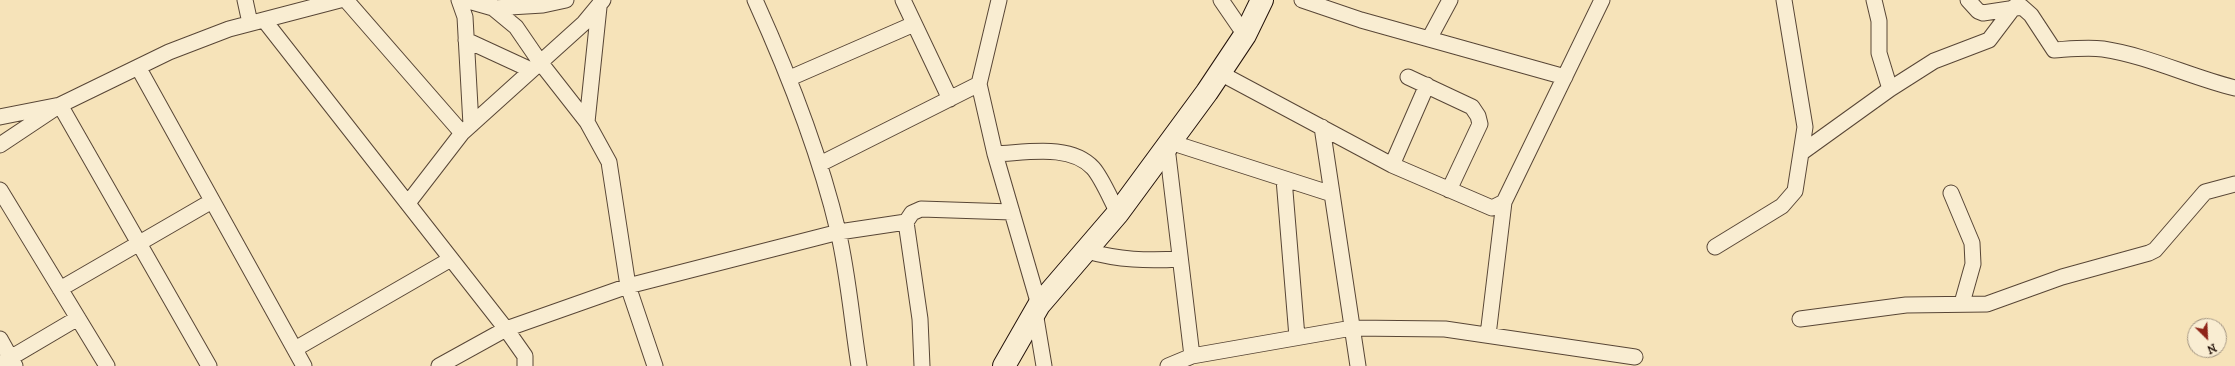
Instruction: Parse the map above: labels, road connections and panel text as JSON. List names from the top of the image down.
{
  "north": "bottom right"
}
